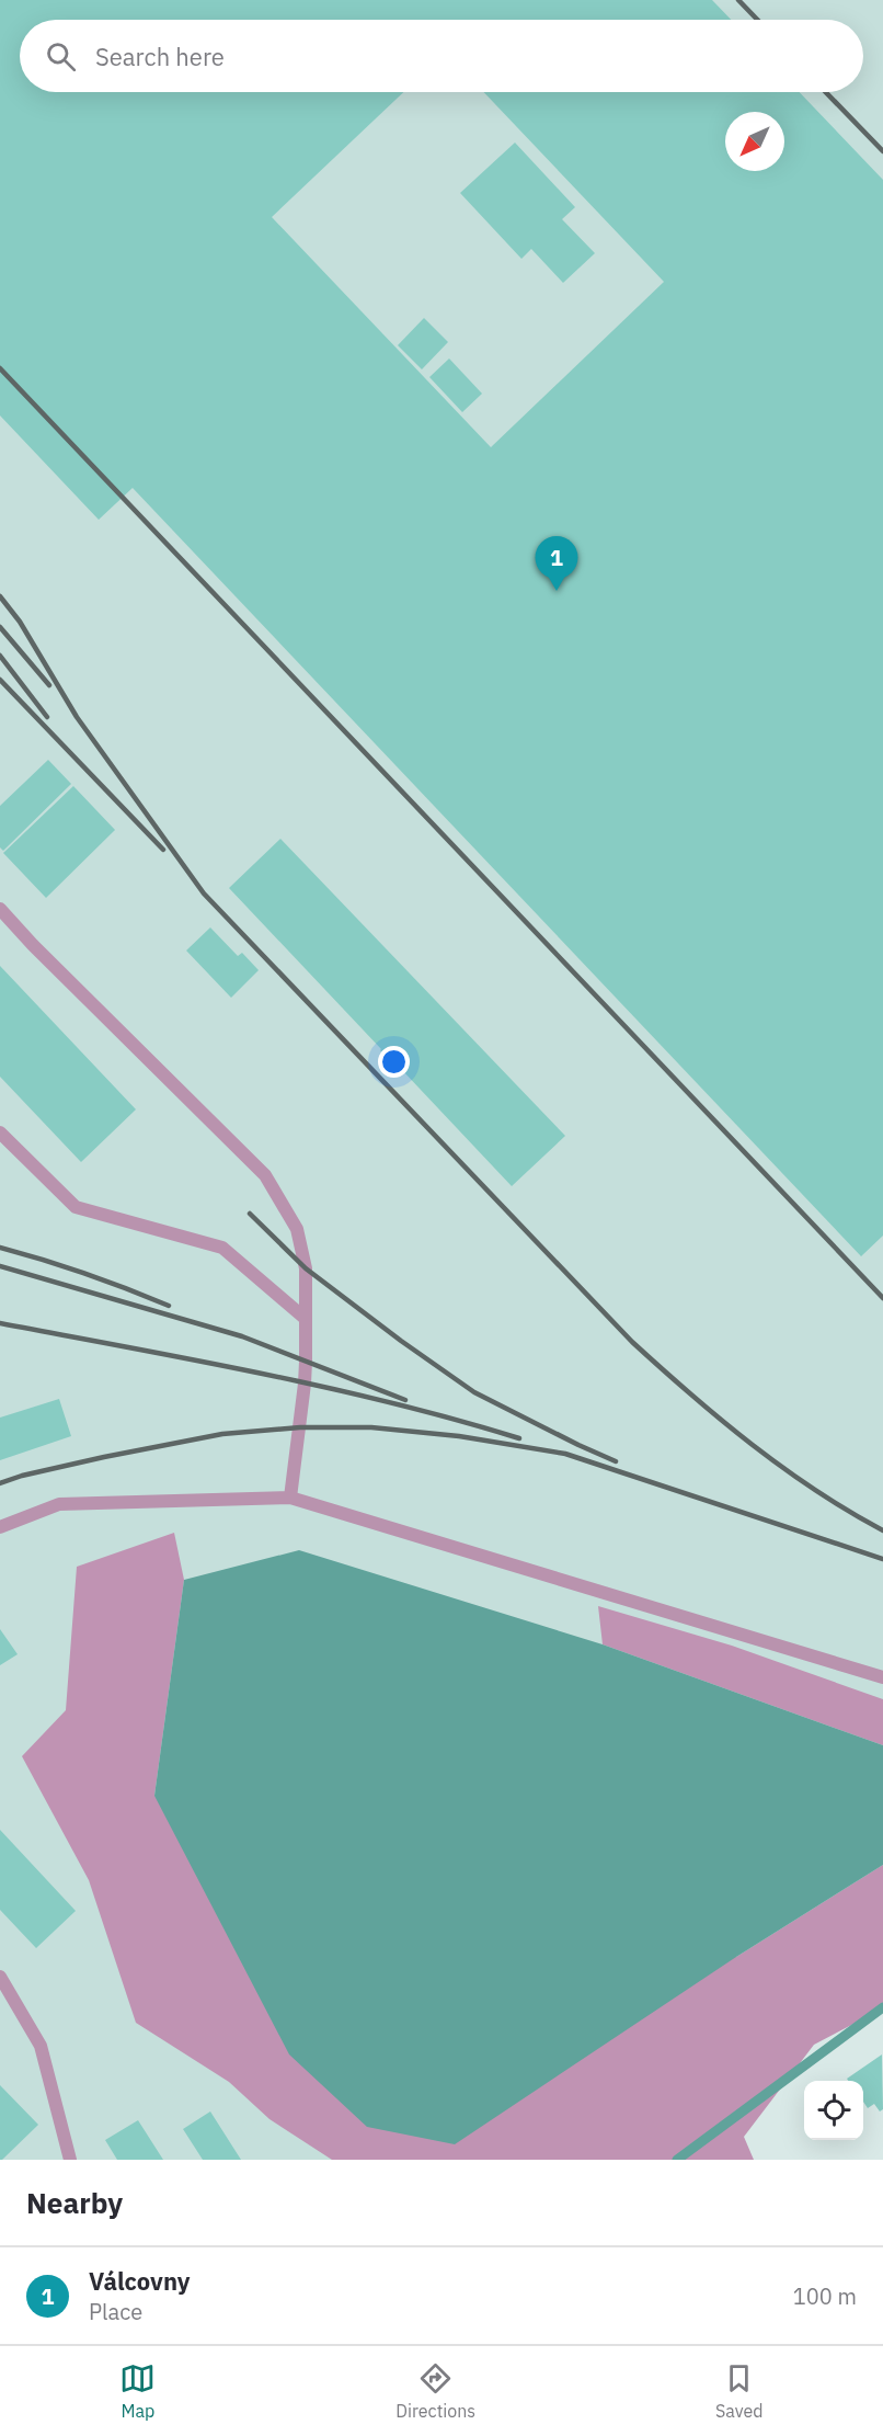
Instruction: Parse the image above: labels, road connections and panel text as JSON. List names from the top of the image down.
{
  "north": "bottom left",
  "page": {
    "search": "Search here",
    "pins": "1",
    "heading": "Nearby",
    "list": [
      {
        "mark": "1",
        "name": "Válcovny",
        "note": "Place",
        "value": "100 m"
      }
    ],
    "nav": ["Map", "Directions", "Saved"]
  }
}
